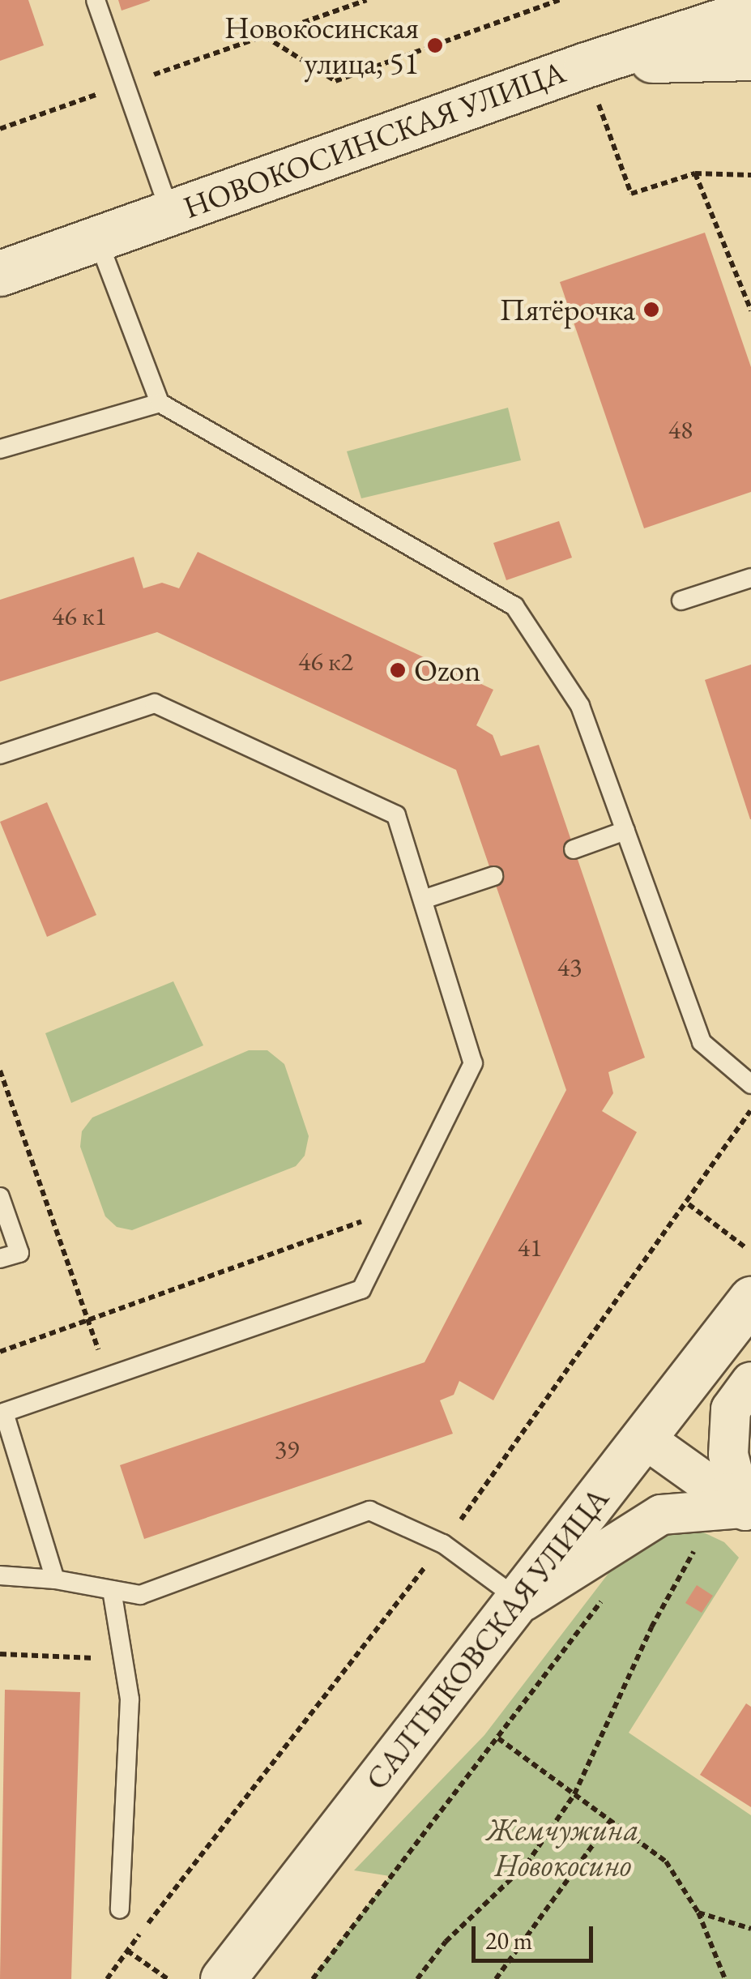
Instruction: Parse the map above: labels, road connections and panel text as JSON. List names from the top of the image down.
{
  "streets": {
    "street": ["НОВОКОСИНСКАЯ УЛИЦА", "САЛТЫКОВСКАЯ УЛИЦА"]
  },
  "parks": ["Жемчужина Новокосино"],
  "places": ["Новокосинская улица, 51", "Пятёрочка", "Ozon"],
  "house_numbers": [
    "48",
    "46 к1",
    "46 к2",
    "43",
    "41",
    "39"
  ],
  "scale_bar": "20 m"
}
